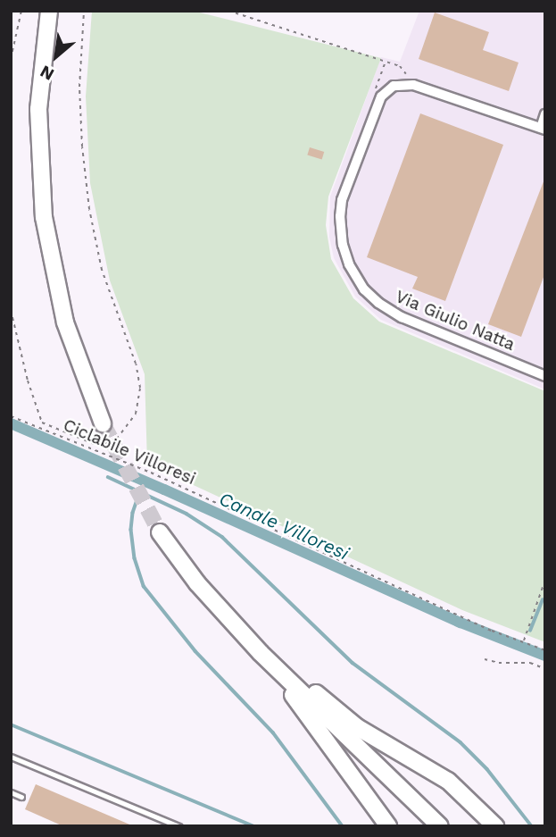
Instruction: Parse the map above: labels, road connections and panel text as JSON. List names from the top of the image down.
{
  "streets": {
    "street": ["Via Giulio Natta"],
    "path": ["Ciclabile Villoresi"]
  },
  "water": ["Canale Villoresi"],
  "north": "bottom left"
}
